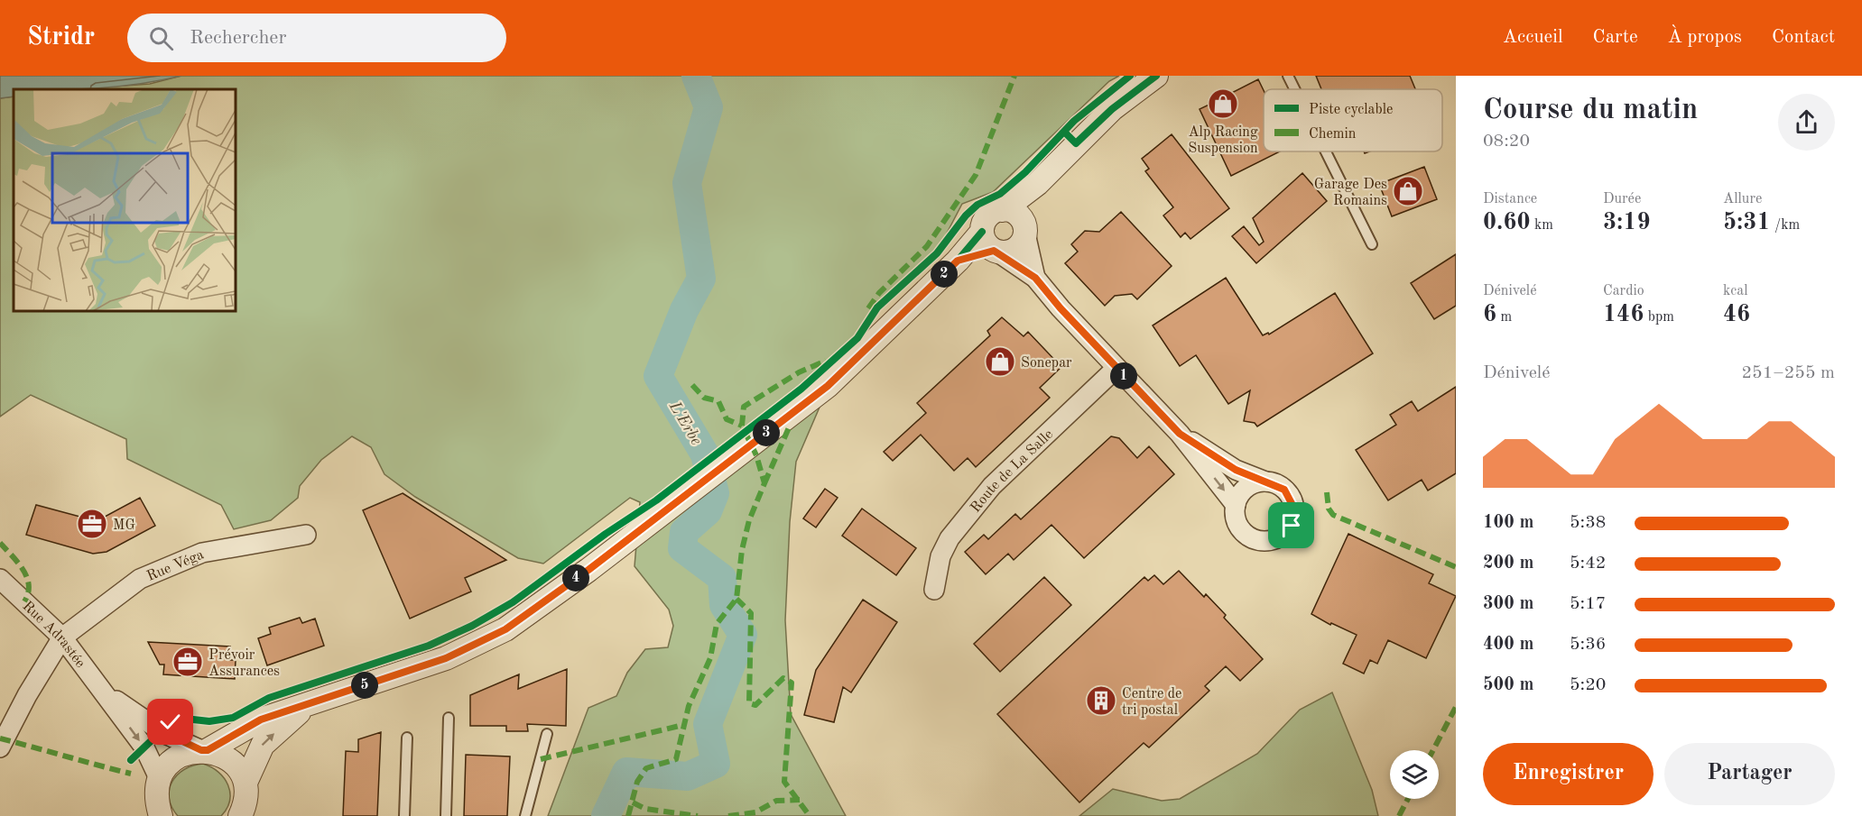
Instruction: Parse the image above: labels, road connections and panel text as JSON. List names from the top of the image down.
{
  "streets": {
    "street": ["Route de La Salle", "Rue Véga", "Rue Adrastée"]
  },
  "crossings": [
    ["Rue Véga", "Rue Adrastée"]
  ],
  "water": ["L'Erbe"],
  "places": {
    "shop": ["Alp Racing Suspension", "Garage Des Romains", "Sonepar"],
    "office": ["MG", "Prévoir Assurances"],
    "building": ["Centre de tri postal"]
  },
  "legend": ["Piste cyclable", "Chemin"],
  "page": {
    "header": "Stridr",
    "search": "Rechercher",
    "nav": [
      "Accueil",
      "Carte",
      "À propos",
      "Contact"
    ],
    "heading": ["Course du matin", "08:20"],
    "stats": [
      ["Distance", "0.60 km"],
      ["Durée", "3:19"],
      ["Allure", "5:31 /km"],
      ["Dénivelé", "6 m"],
      ["Cardio", "146 bpm"],
      ["kcal", "46"]
    ],
    "pins": [
      "2",
      "1",
      "3",
      "4",
      "5"
    ],
    "chart": ["Dénivelé", "251–255 m"],
    "list": [
      {
        "name": "100 m",
        "note": "5:38"
      },
      {
        "name": "200 m",
        "note": "5:42"
      },
      {
        "name": "300 m",
        "note": "5:17"
      },
      {
        "name": "400 m",
        "note": "5:36"
      },
      {
        "name": "500 m",
        "note": "5:20"
      }
    ],
    "buttons": ["Enregistrer", "Partager"]
  }
}
